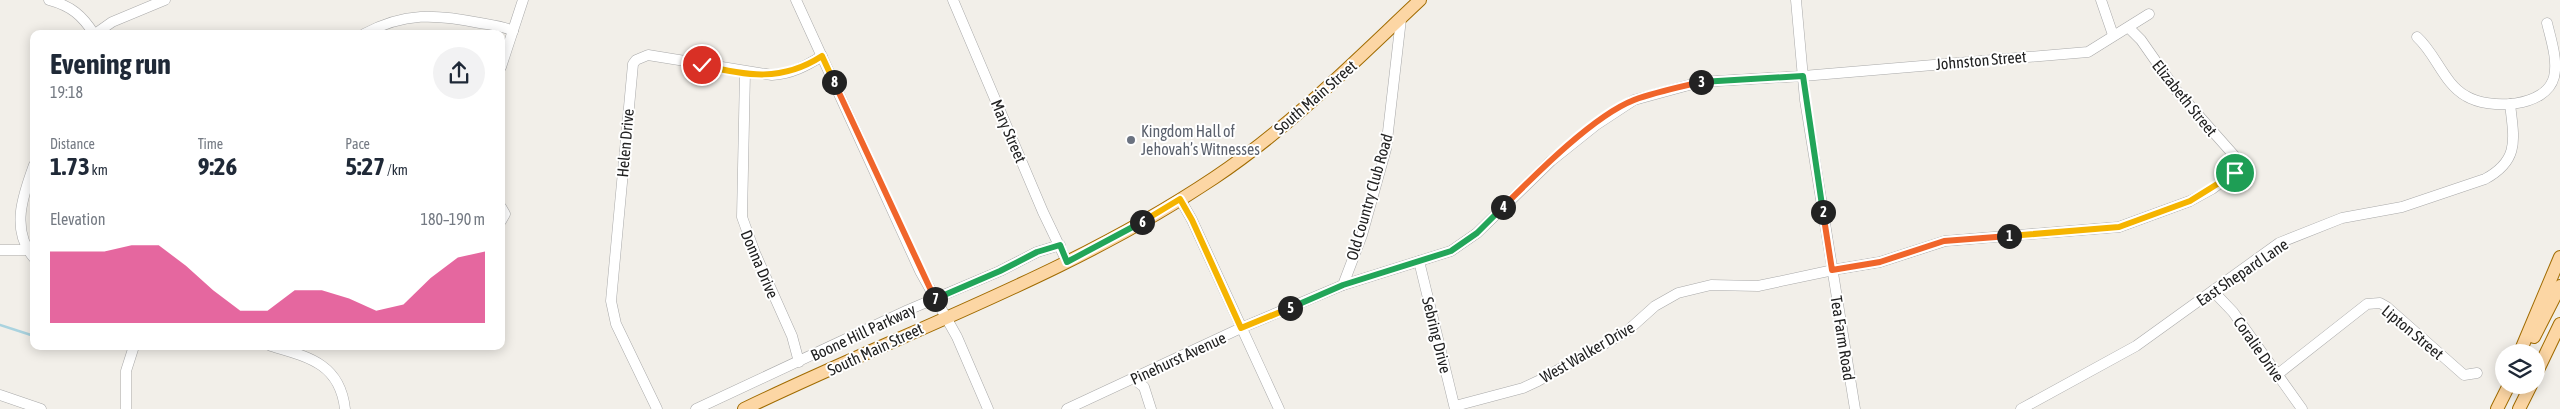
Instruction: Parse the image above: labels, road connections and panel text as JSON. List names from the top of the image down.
{
  "streets": {
    "main road": ["South Main Street"],
    "street": [
      "Johnston Street",
      "Elizabeth Street",
      "Mary Street",
      "Helen Drive",
      "Old Country Club Road",
      "Donna Drive",
      "East Shepard Lane",
      "Boone Hill Parkway",
      "Lipton Street",
      "Sebring Drive",
      "Tea Farm Road",
      "Coralie Drive",
      "West Walker Drive",
      "Pinehurst Avenue"
    ]
  },
  "crossings": [
    ["Johnston Street", "Elizabeth Street"],
    ["Johnston Street", "Sebring Drive"],
    ["Johnston Street", "Tea Farm Road"],
    ["Johnston Street", "Pinehurst Avenue"],
    ["South Main Street", "Mary Street"],
    ["South Main Street", "Old Country Club Road"],
    ["Elizabeth Street", "West Walker Drive"],
    ["Mary Street", "Boone Hill Parkway"],
    ["Helen Drive", "Donna Drive"],
    ["Old Country Club Road", "Pinehurst Avenue"],
    ["Donna Drive", "Boone Hill Parkway"],
    ["East Shepard Lane", "Coralie Drive"],
    ["Lipton Street", "Coralie Drive"],
    ["Sebring Drive", "West Walker Drive"],
    ["Sebring Drive", "Pinehurst Avenue"],
    ["Tea Farm Road", "West Walker Drive"]
  ],
  "places": ["Kingdom Hall of Jehovah’s Witnesses"],
  "page": {
    "heading": ["Evening run", "19:18"],
    "pins": [
      "3",
      "8",
      "4",
      "2",
      "6",
      "1",
      "7",
      "5"
    ],
    "stats": [
      ["Distance", "1.73 km"],
      ["Time", "9:26"],
      ["Pace", "5:27 /km"]
    ],
    "chart": ["Elevation", "180–190 m"]
  }
}
